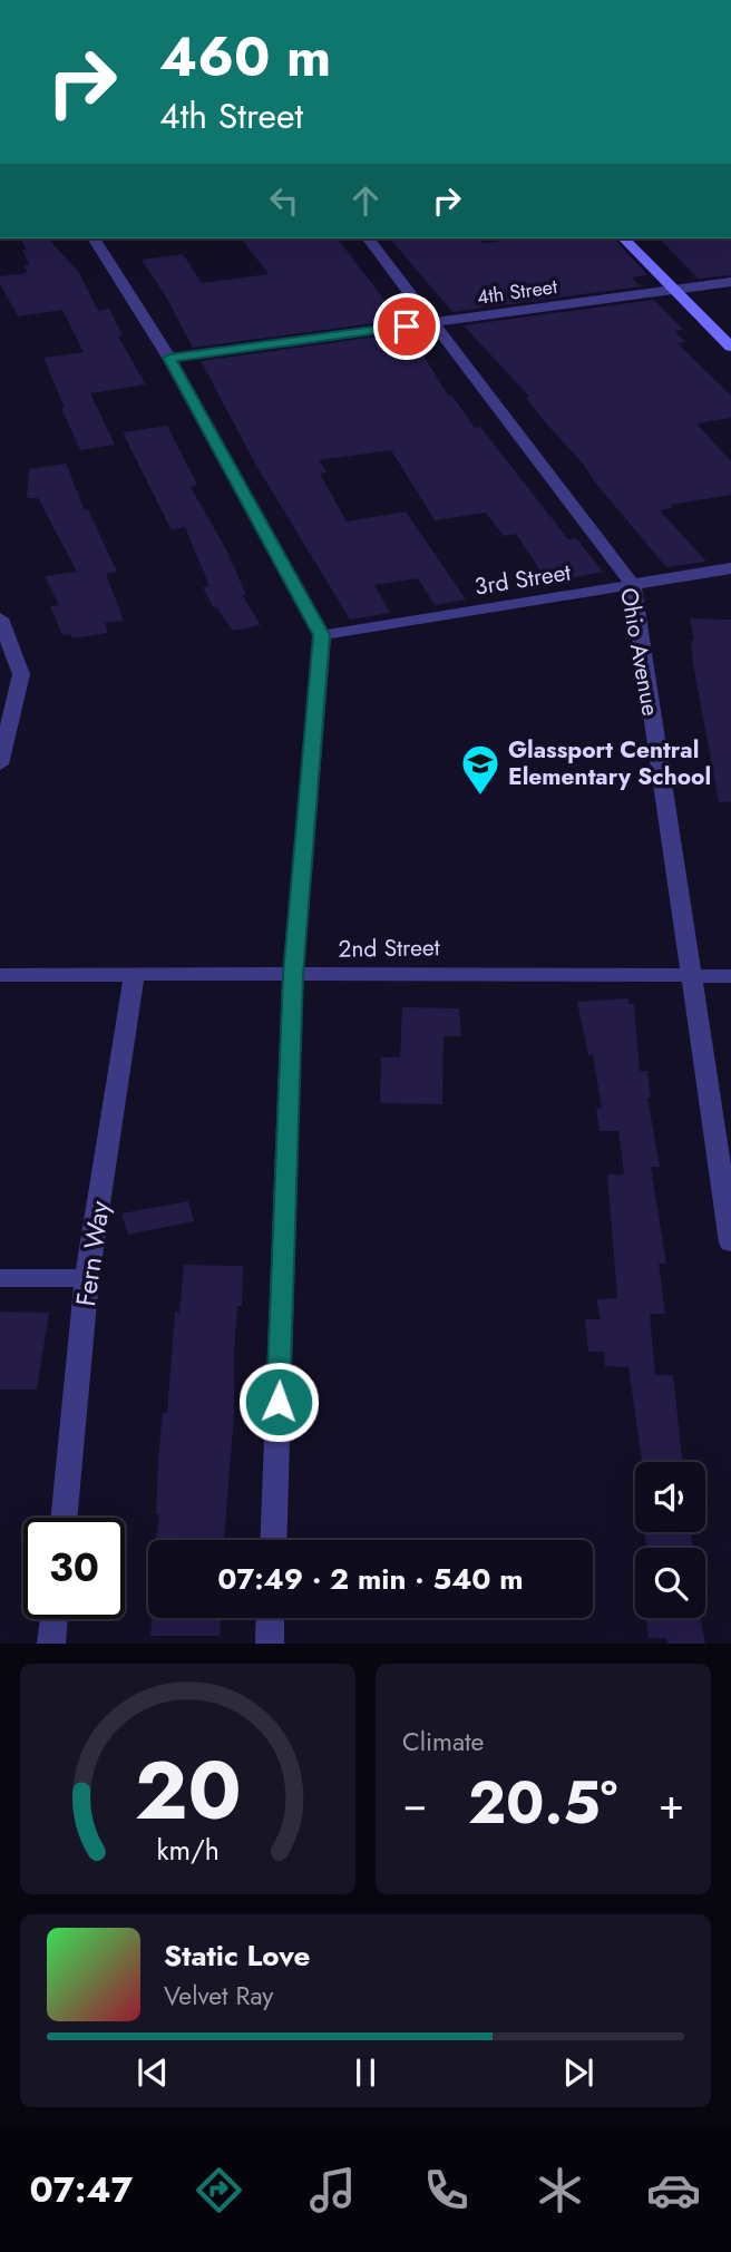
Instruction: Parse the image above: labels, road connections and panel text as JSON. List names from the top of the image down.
{
  "streets": {
    "street": [
      "4th Street",
      "3rd Street",
      "Ohio Avenue",
      "2nd Street",
      "Fern Way"
    ]
  },
  "crossings": [
    ["4th Street", "Ohio Avenue"],
    ["3rd Street", "Ohio Avenue"],
    ["Ohio Avenue", "2nd Street"],
    ["2nd Street", "Fern Way"]
  ],
  "places": {
    "school or university": ["Glassport Central Elementary School"]
  },
  "page": {
    "turn": ["460 m", "4th Street"],
    "limit": "30",
    "trip": "07:49 · 2 min · 540 m",
    "tile": "Climate",
    "heat": ["−", "20.5°", "+"],
    "song": ["Static Love", "Velvet Ray"],
    "tabs": "07:47",
    "gauge": ["20", "km/h"]
  }
}
